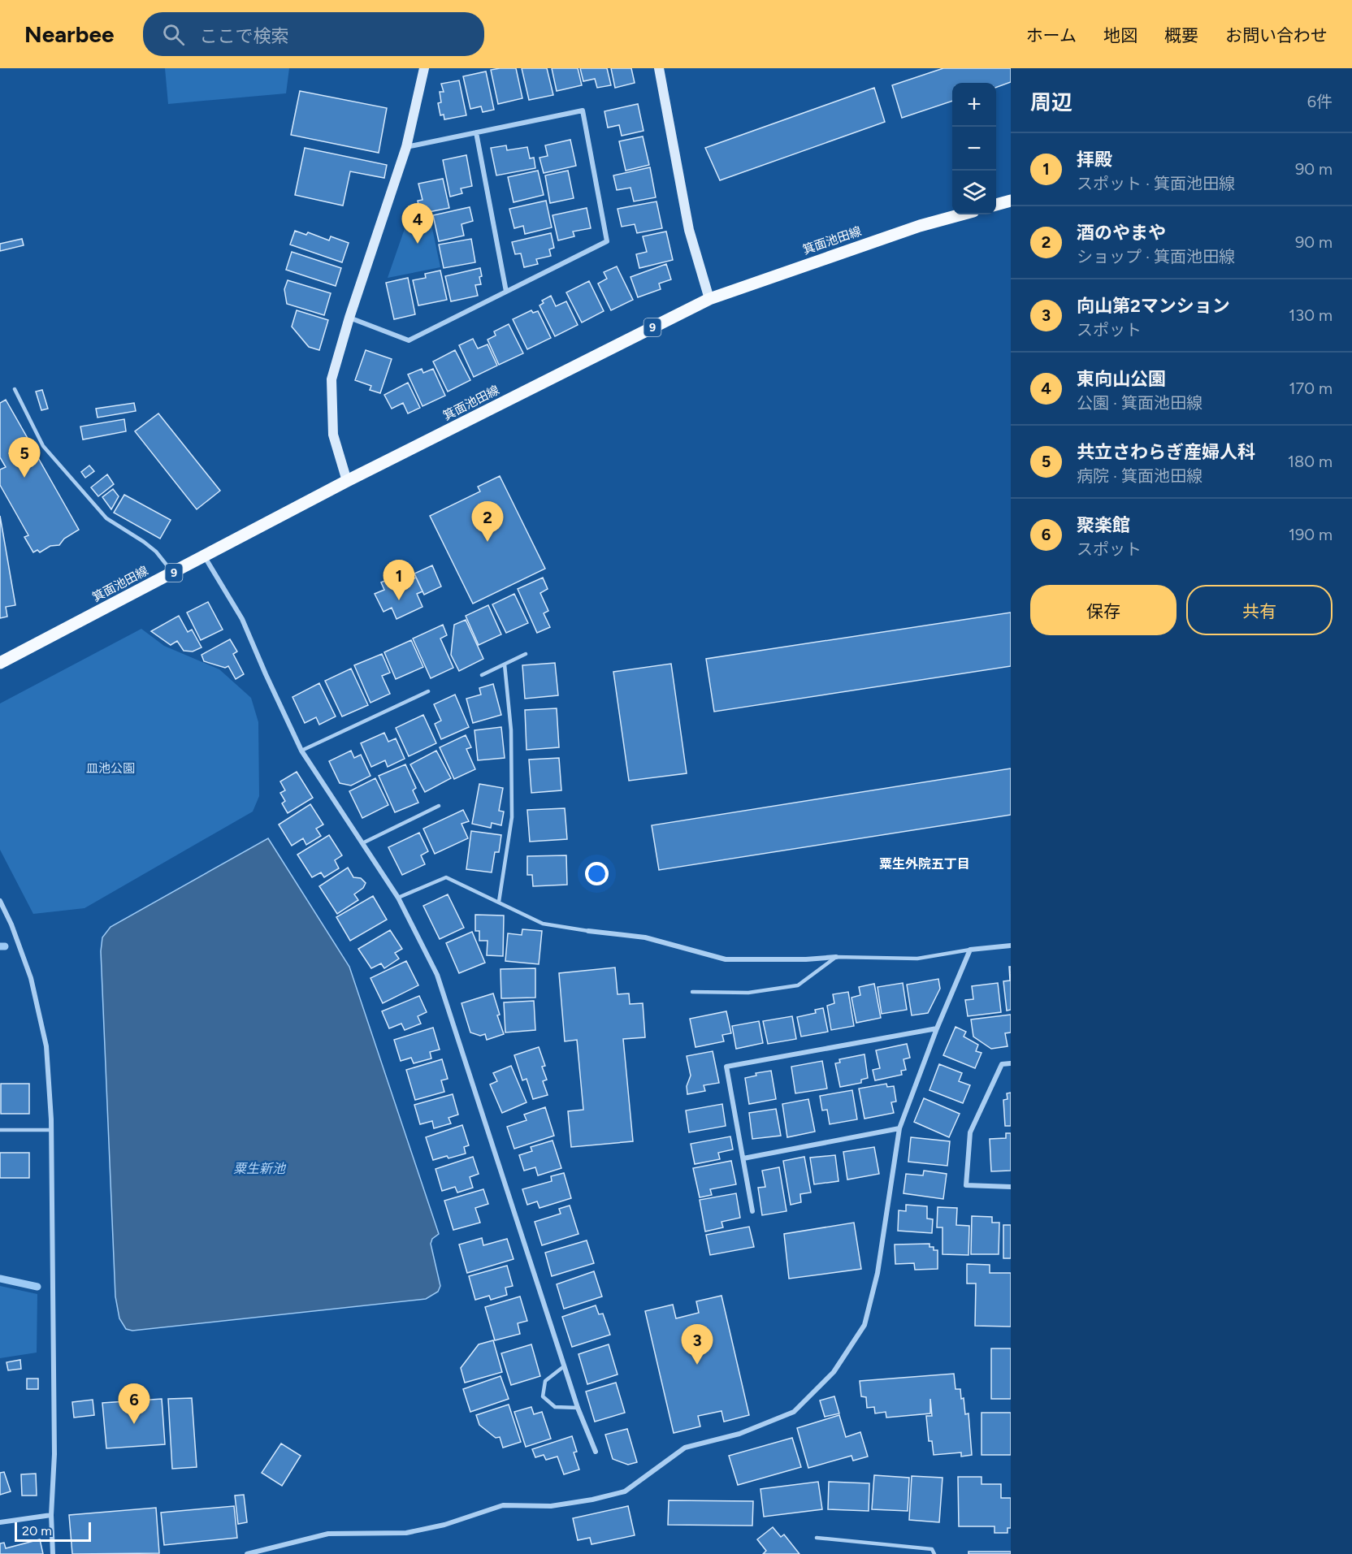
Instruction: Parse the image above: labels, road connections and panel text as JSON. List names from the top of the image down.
{
  "streets": {
    "main road": ["箕面池田線", "9"]
  },
  "districts": ["粟生外院五丁目"],
  "water": ["粟生新池"],
  "parks": ["皿池公園"],
  "scale_bar": "20 m",
  "page": {
    "header": "Nearbee",
    "search": "ここで検索",
    "nav": [
      "ホーム",
      "地図",
      "概要",
      "お問い合わせ"
    ],
    "heading": ["周辺", "6件"],
    "map_buttons": ["+", "−"],
    "list": [
      {
        "mark": "1",
        "name": "拝殿",
        "note": "スポット · 箕面池田線",
        "value": "90 m"
      },
      {
        "mark": "2",
        "name": "酒のやまや",
        "note": "ショップ · 箕面池田線",
        "value": "90 m"
      },
      {
        "mark": "3",
        "name": "向山第2マンション",
        "note": "スポット",
        "value": "130 m"
      },
      {
        "mark": "4",
        "name": "東向山公園",
        "note": "公園 · 箕面池田線",
        "value": "170 m"
      },
      {
        "mark": "5",
        "name": "共立さわらぎ産婦人科",
        "note": "病院 · 箕面池田線",
        "value": "180 m"
      },
      {
        "mark": "6",
        "name": "聚楽館",
        "note": "スポット",
        "value": "190 m"
      }
    ],
    "pins": [
      "4",
      "5",
      "2",
      "1",
      "3",
      "6"
    ],
    "buttons": ["保存", "共有"],
    "scale": "20 m"
  }
}
